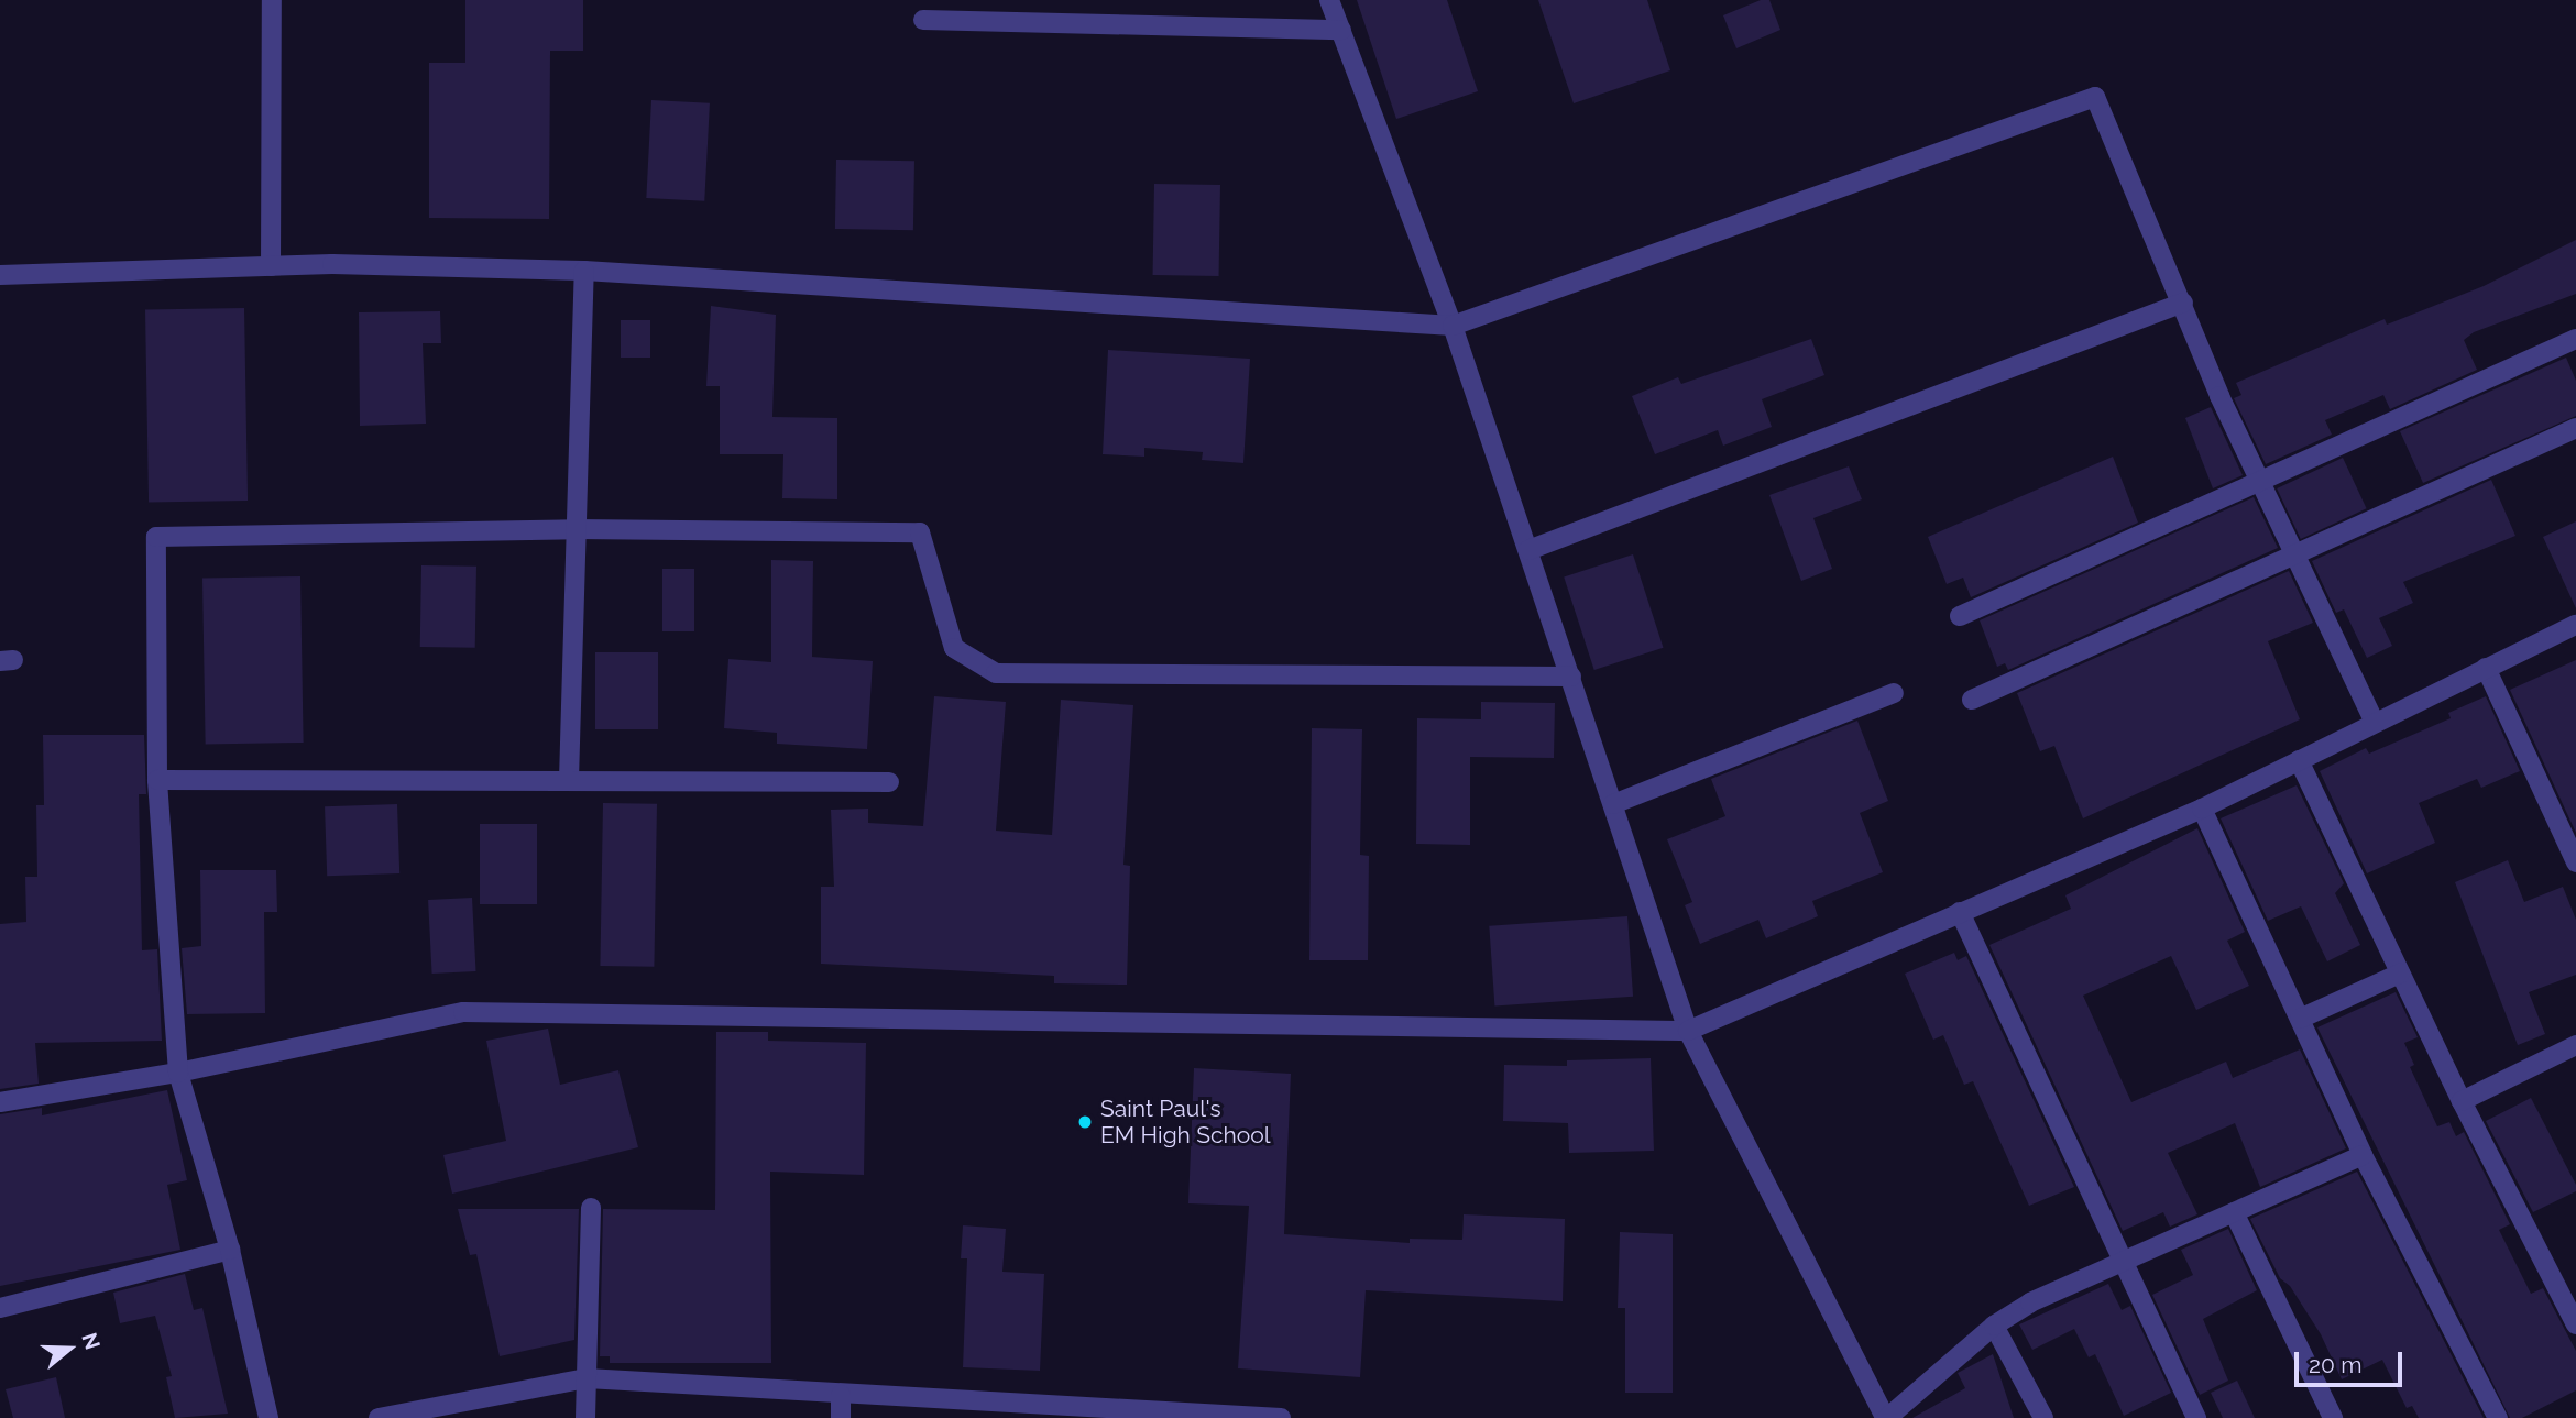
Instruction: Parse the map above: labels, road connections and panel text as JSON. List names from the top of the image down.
{
  "places": ["Saint Paul's EM High School"],
  "scale_bar": "20 m",
  "north": "right"
}
